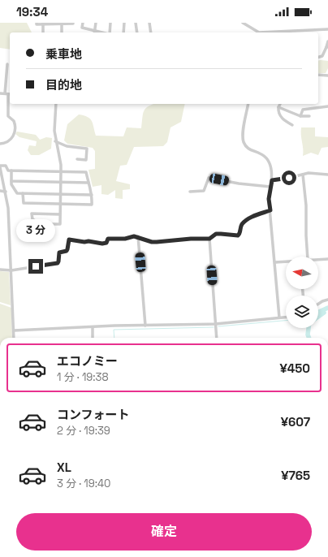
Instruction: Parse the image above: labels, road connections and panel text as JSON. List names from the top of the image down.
{
  "north": "left",
  "page": {
    "status": "19:34",
    "banner": ["乗車地", "目的地"],
    "bubble": "3 分",
    "list": [
      {
        "name": "エコノミー",
        "note": "1 分 · 19:38",
        "value": "¥450"
      },
      {
        "name": "コンフォート",
        "note": "2 分 · 19:39",
        "value": "¥607"
      },
      {
        "name": "XL",
        "note": "3 分 · 19:40",
        "value": "¥765"
      }
    ],
    "buttons": "確定"
  }
}
